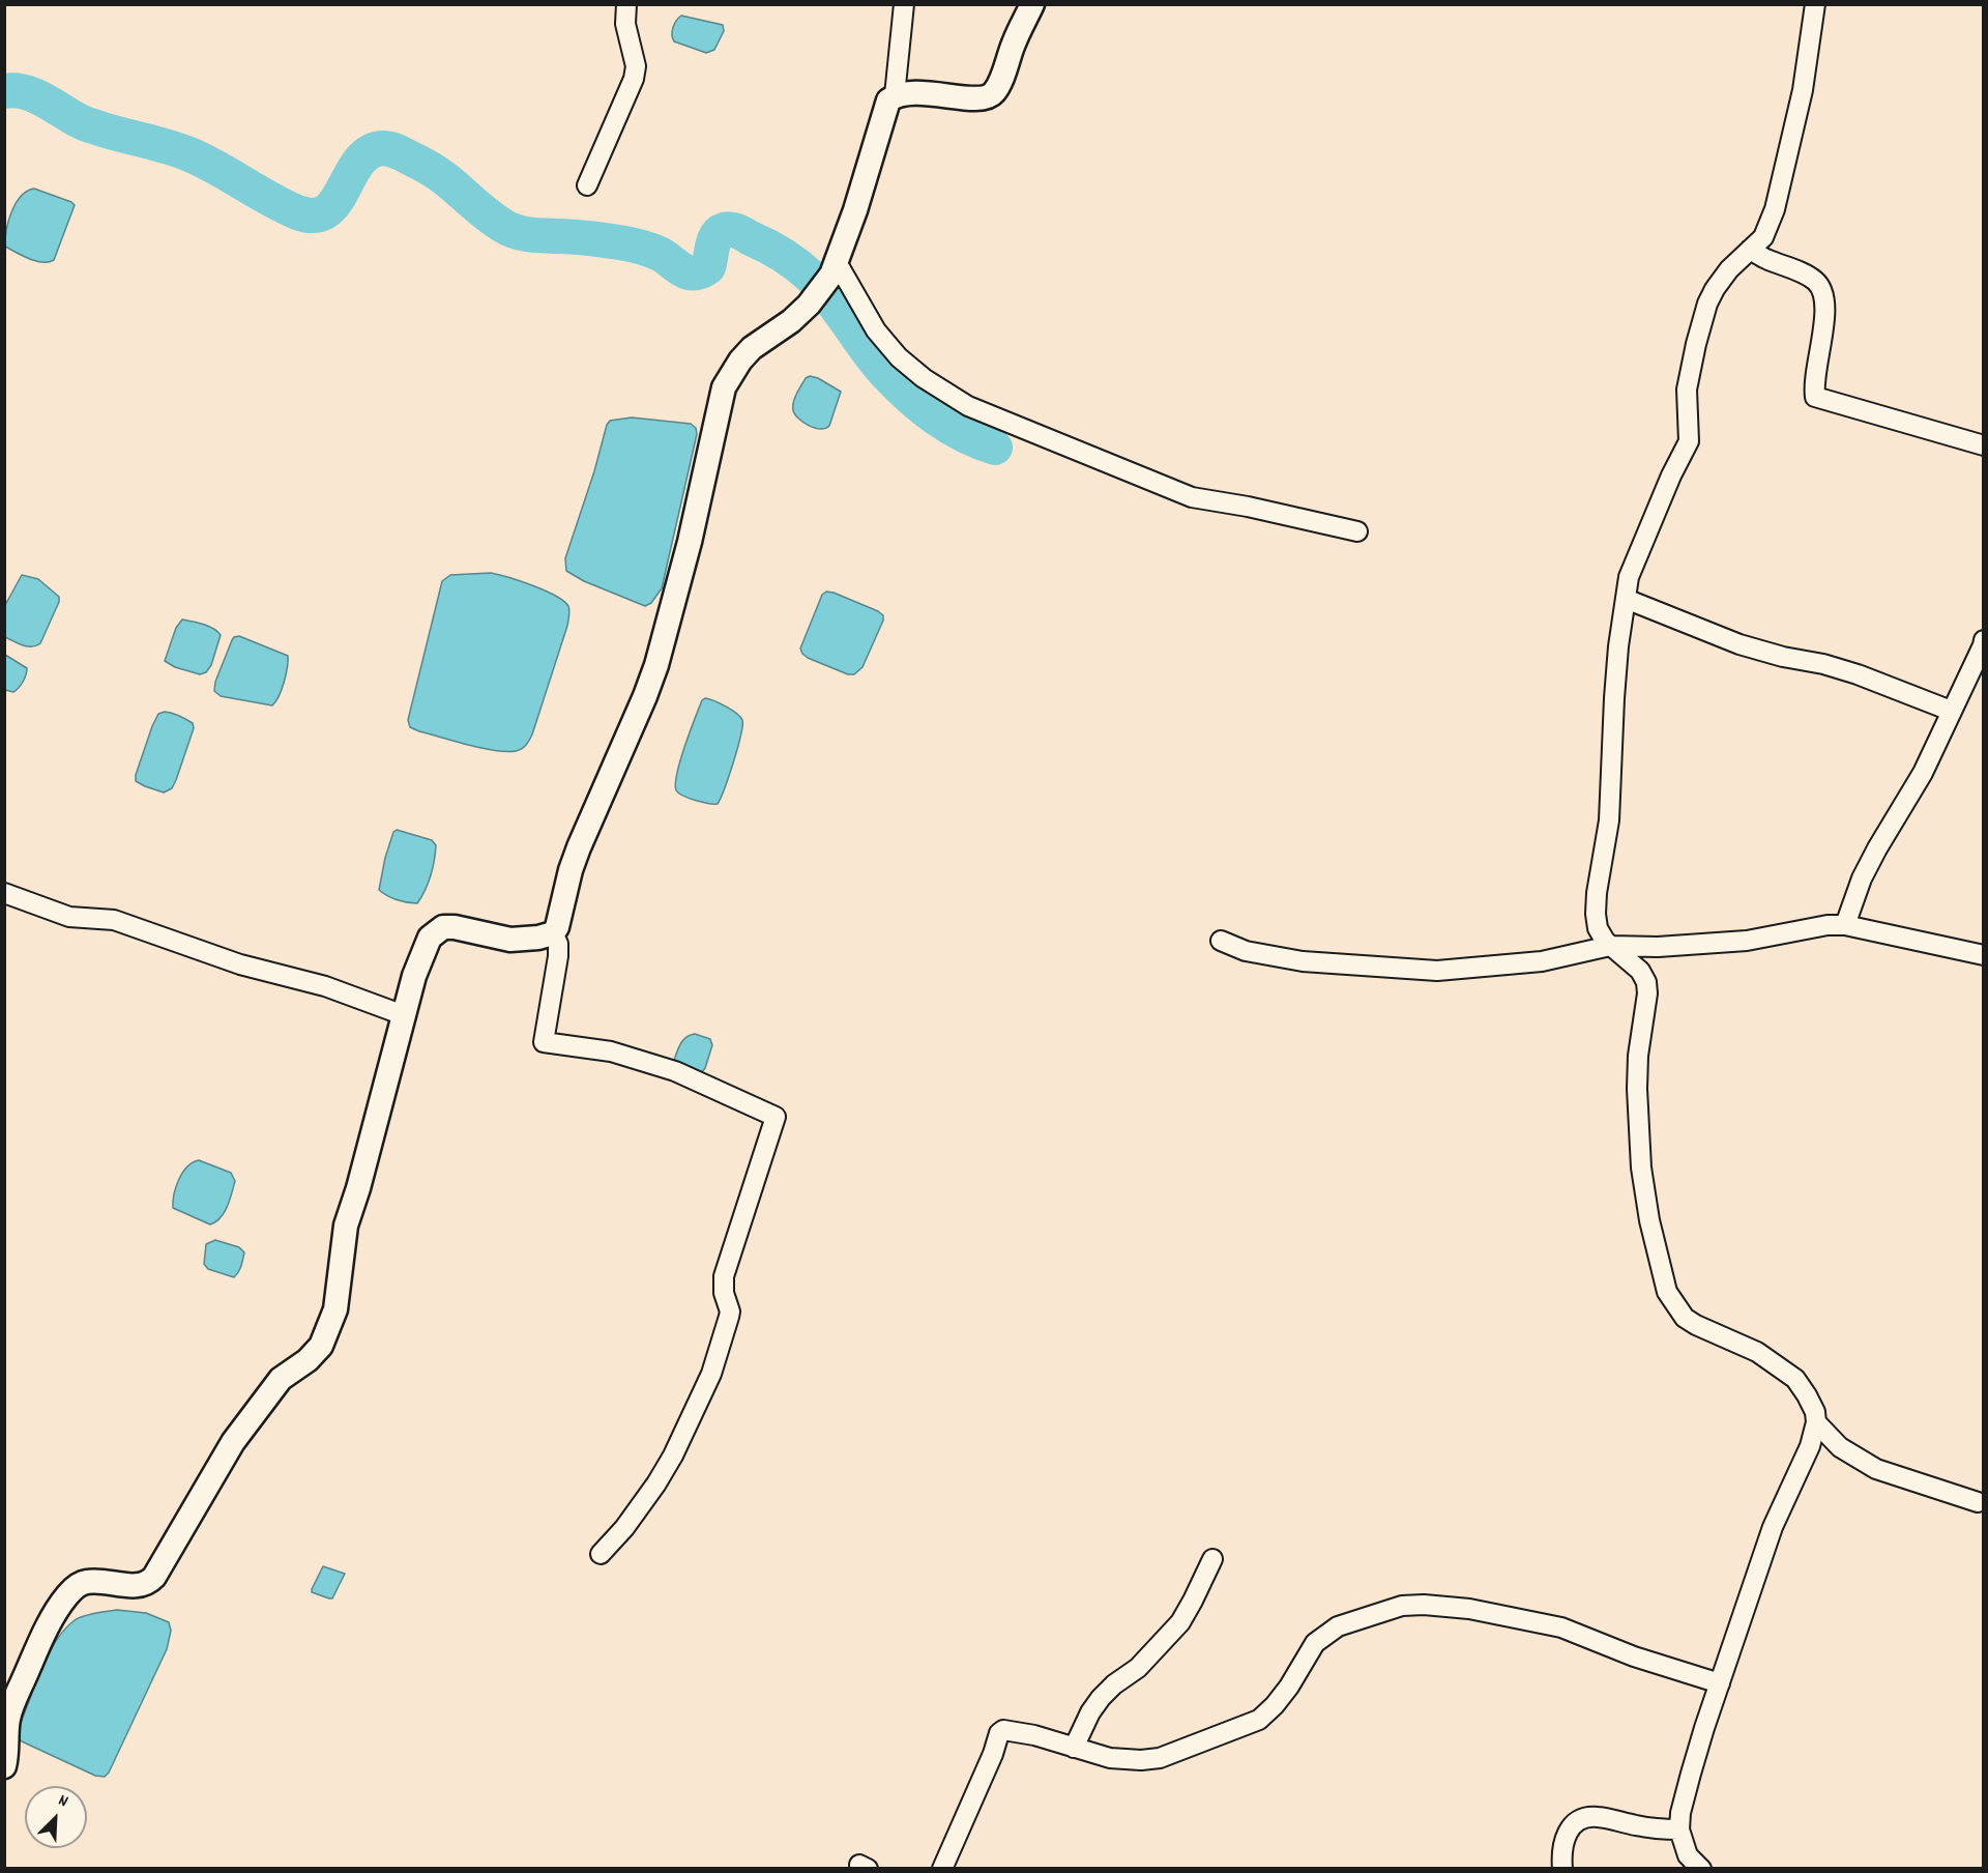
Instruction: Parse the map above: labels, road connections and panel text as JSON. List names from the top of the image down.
{
  "north": "top right"
}
